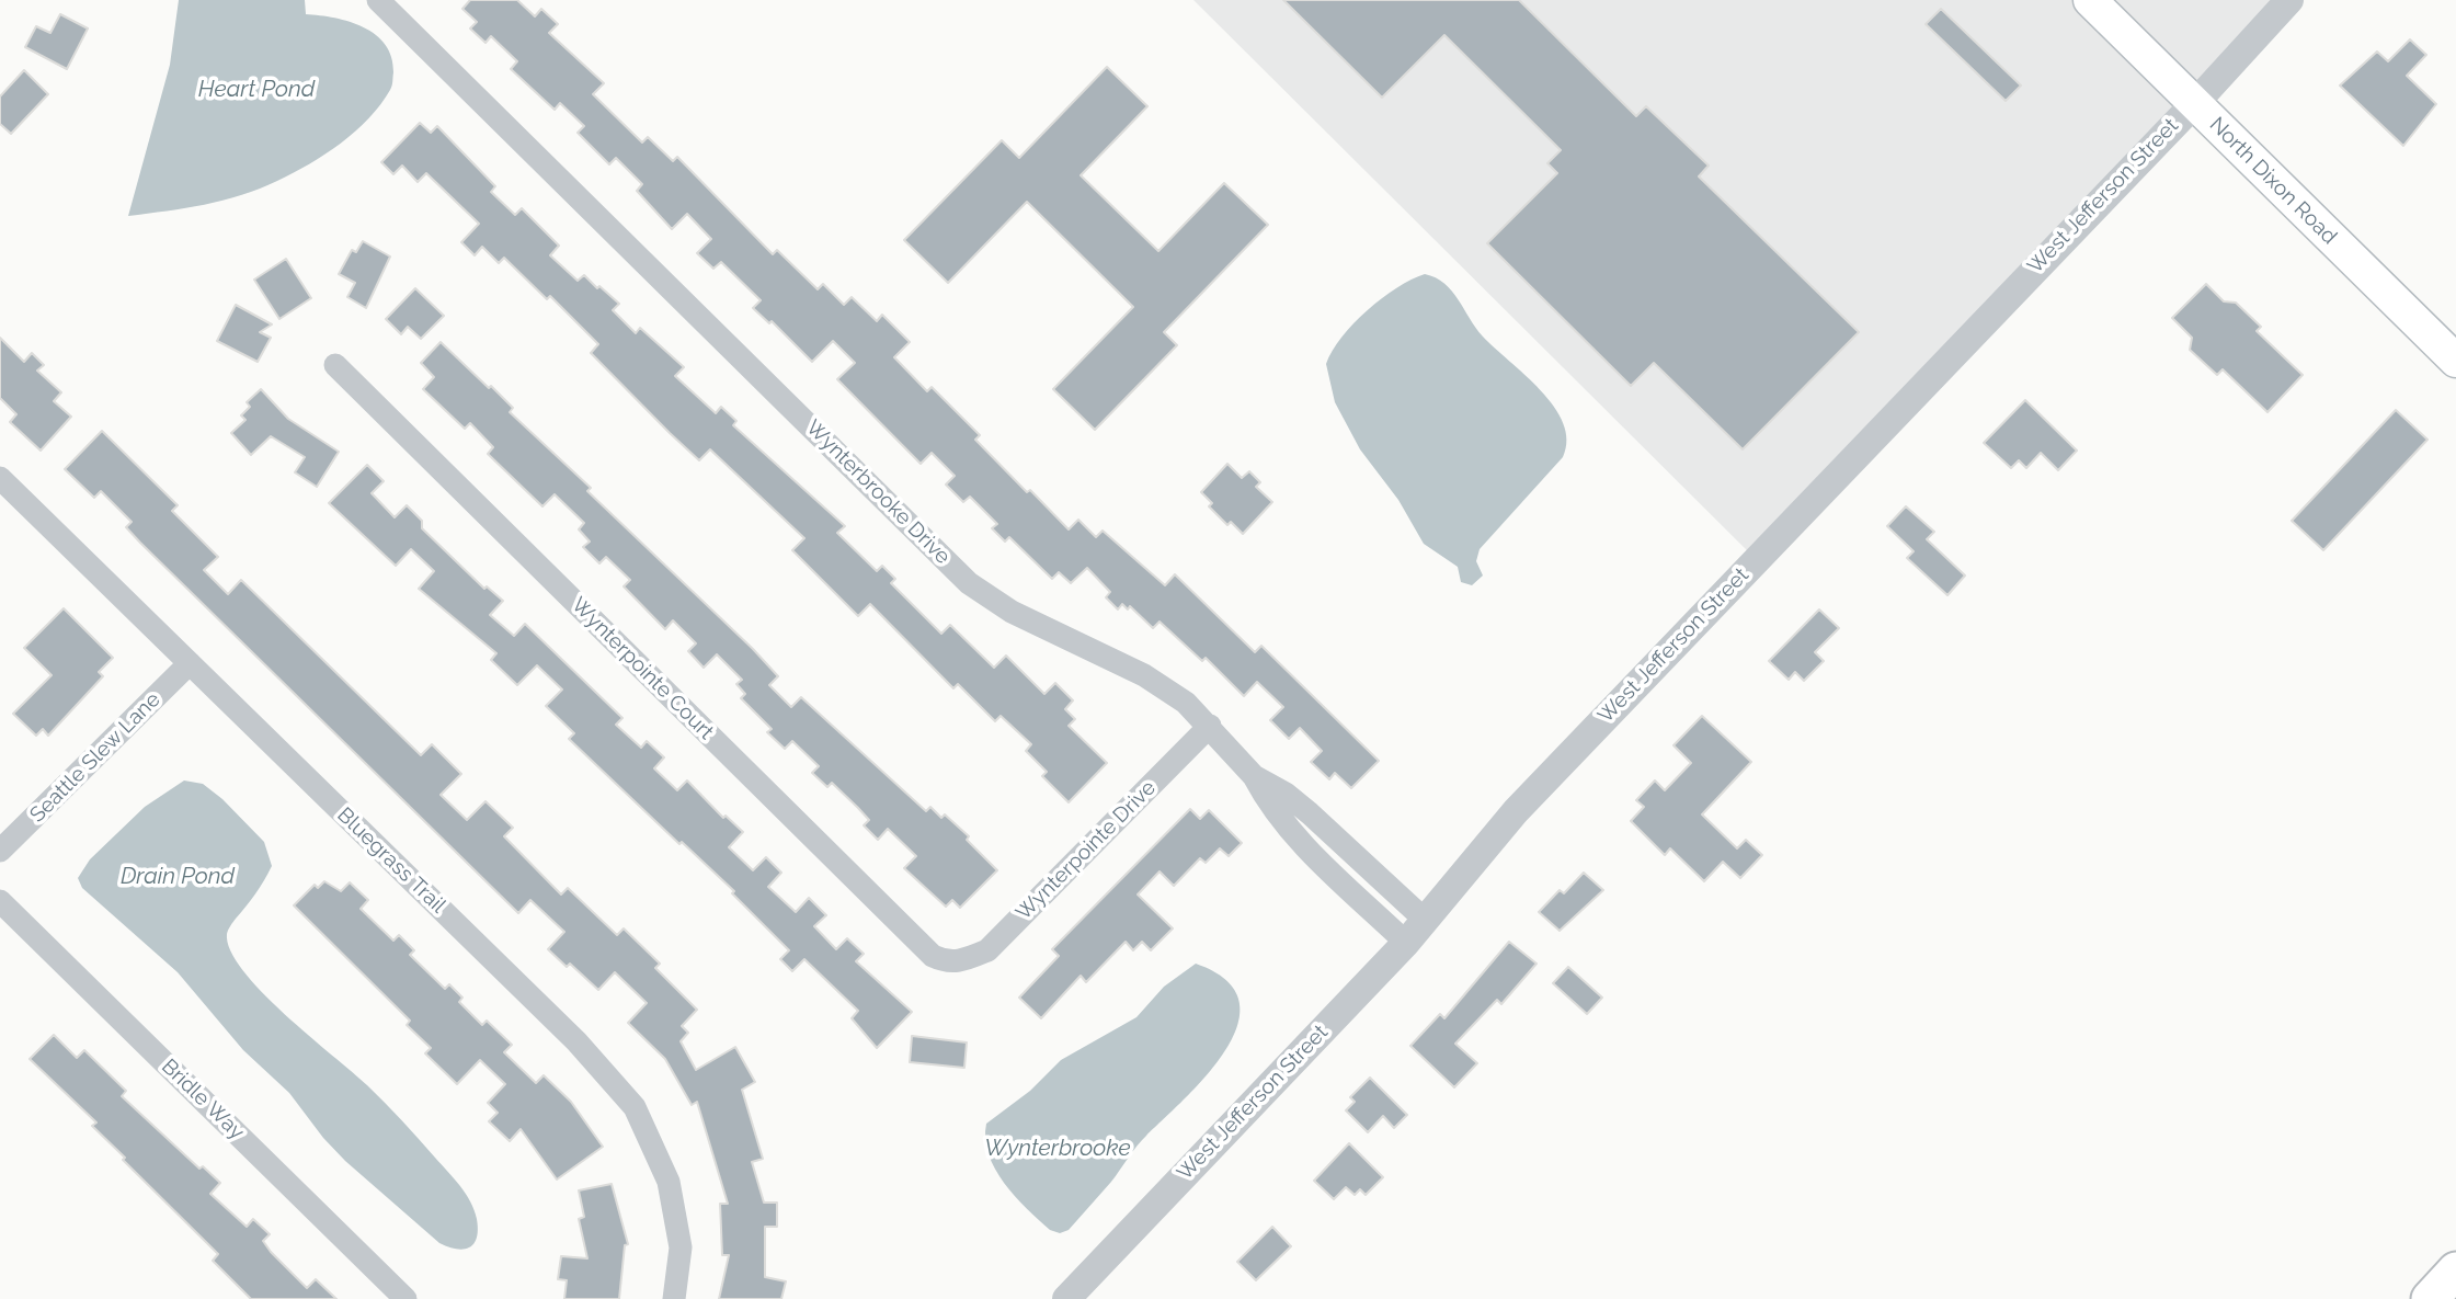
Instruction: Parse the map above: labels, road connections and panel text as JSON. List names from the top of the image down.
{
  "streets": {
    "main road": ["North Dixon Road"],
    "street": [
      "West Jefferson Street",
      "Wynterbrooke Drive",
      "Wynterpointe Court",
      "Seattle Slew Lane",
      "Wynterpointe Drive",
      "Bluegrass Trail",
      "Bridle Way"
    ]
  },
  "crossings": [
    ["North Dixon Road", "West Jefferson Street"],
    ["West Jefferson Street", "Wynterbrooke Drive"],
    ["Wynterbrooke Drive", "Wynterpointe Drive"],
    ["Wynterpointe Court", "Wynterpointe Drive"],
    ["Seattle Slew Lane", "Bluegrass Trail"]
  ],
  "water": ["Heart Pond", "Drain Pond", "Wynterbrooke"]
}
